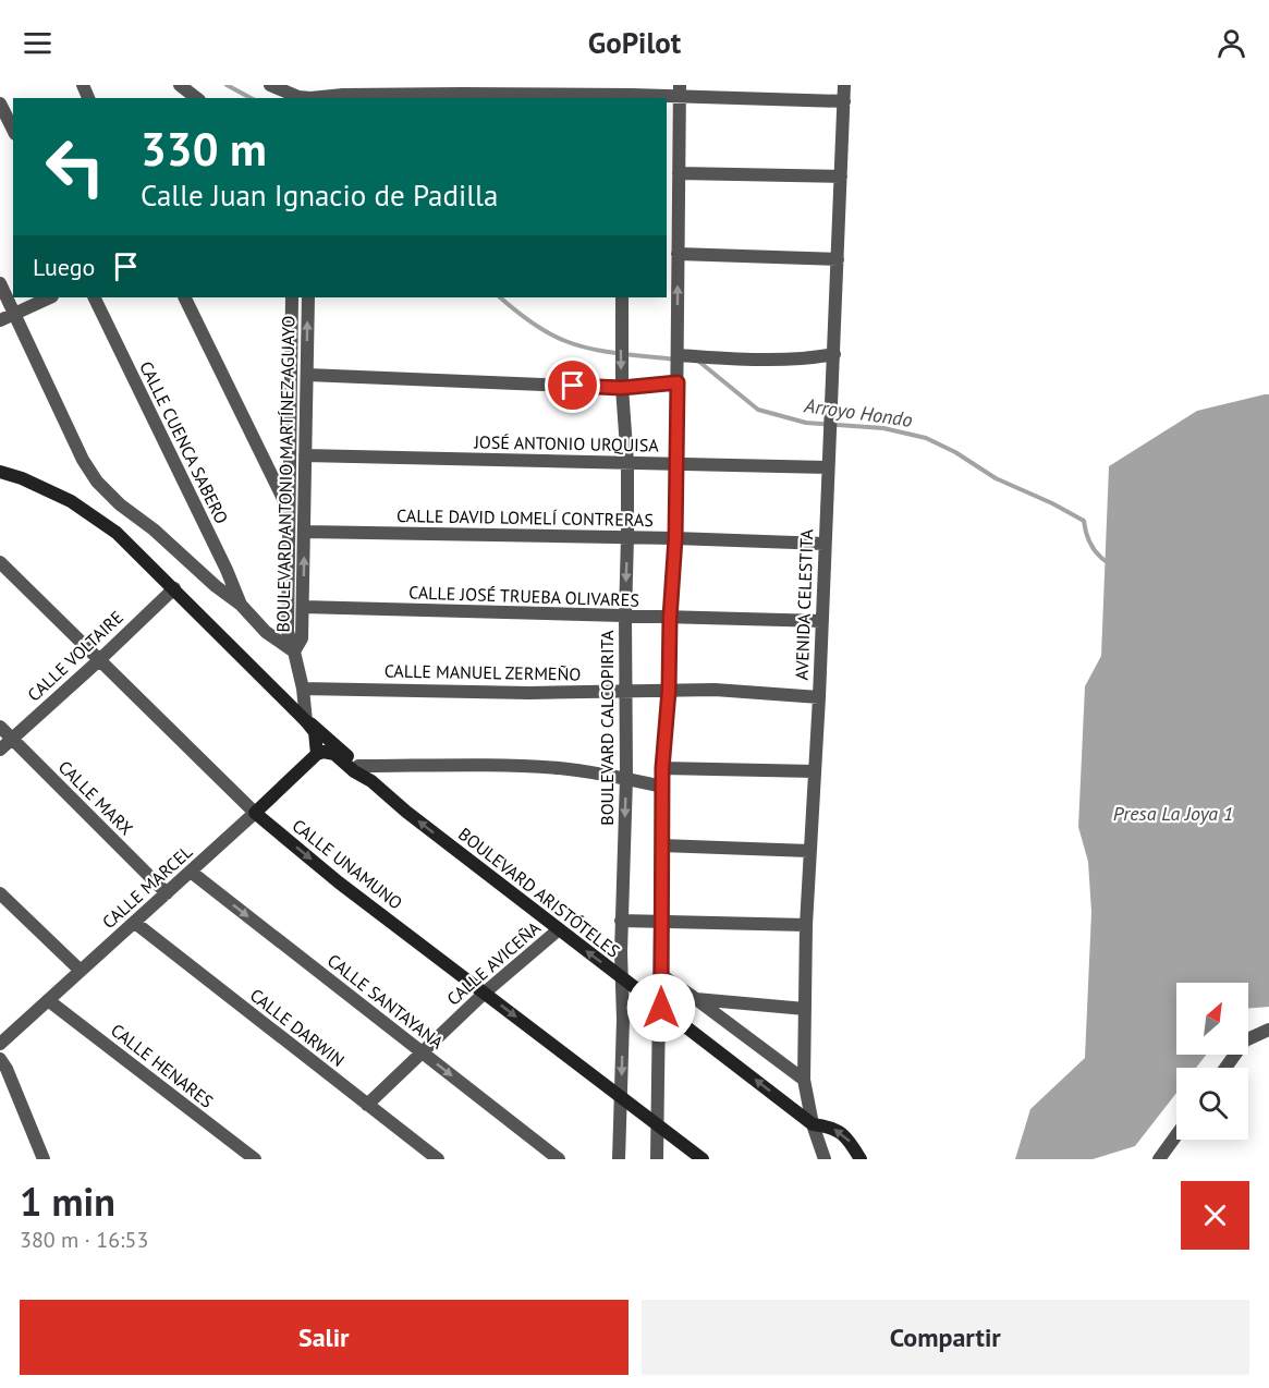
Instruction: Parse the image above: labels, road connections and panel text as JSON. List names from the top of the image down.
{
  "streets": {
    "street": [
      "CALLE CUENCA SABERO",
      "JOSÉ ANTONIO URQUISA",
      "BOULEVARD ANTONIO MARTÍNEZ AGUAYO",
      "CALLE DAVID LOMELÍ CONTRERAS",
      "CALLE JOSÉ TRUEBA OLIVARES",
      "AVENIDA CELESTITA",
      "CALLE VOLTAIRE",
      "CALLE MANUEL ZERMEÑO",
      "BOULEVARD CALCOPIRITA",
      "CALLE MARX",
      "CALLE UNAMUNO",
      "CALLE MARCEL",
      "BOULEVARD ARISTÓTELES",
      "CALLE AVICEÑA",
      "CALLE SANTAYANA",
      "CALLE DARWIN",
      "CALLE HENARES"
    ]
  },
  "crossings": [
    ["JOSÉ ANTONIO URQUISA", "BOULEVARD ANTONIO MARTÍNEZ AGUAYO"],
    ["JOSÉ ANTONIO URQUISA", "AVENIDA CELESTITA"],
    ["JOSÉ ANTONIO URQUISA", "BOULEVARD CALCOPIRITA"],
    ["BOULEVARD ANTONIO MARTÍNEZ AGUAYO", "CALLE DAVID LOMELÍ CONTRERAS"],
    ["BOULEVARD ANTONIO MARTÍNEZ AGUAYO", "CALLE JOSÉ TRUEBA OLIVARES"],
    ["BOULEVARD ANTONIO MARTÍNEZ AGUAYO", "CALLE MANUEL ZERMEÑO"],
    ["BOULEVARD ANTONIO MARTÍNEZ AGUAYO", "BOULEVARD ARISTÓTELES"],
    ["CALLE DAVID LOMELÍ CONTRERAS", "AVENIDA CELESTITA"],
    ["CALLE DAVID LOMELÍ CONTRERAS", "BOULEVARD CALCOPIRITA"],
    ["CALLE JOSÉ TRUEBA OLIVARES", "AVENIDA CELESTITA"],
    ["CALLE JOSÉ TRUEBA OLIVARES", "BOULEVARD CALCOPIRITA"],
    ["AVENIDA CELESTITA", "CALLE MANUEL ZERMEÑO"],
    ["AVENIDA CELESTITA", "BOULEVARD ARISTÓTELES"],
    ["CALLE VOLTAIRE", "CALLE MARX"],
    ["CALLE VOLTAIRE", "CALLE UNAMUNO"],
    ["CALLE VOLTAIRE", "BOULEVARD ARISTÓTELES"],
    ["CALLE MANUEL ZERMEÑO", "BOULEVARD CALCOPIRITA"],
    ["BOULEVARD CALCOPIRITA", "CALLE UNAMUNO"],
    ["BOULEVARD CALCOPIRITA", "BOULEVARD ARISTÓTELES"],
    ["CALLE MARX", "CALLE MARCEL"],
    ["CALLE UNAMUNO", "CALLE MARCEL"],
    ["CALLE UNAMUNO", "CALLE AVICEÑA"],
    ["CALLE MARCEL", "BOULEVARD ARISTÓTELES"],
    ["CALLE MARCEL", "CALLE SANTAYANA"],
    ["CALLE MARCEL", "CALLE DARWIN"],
    ["CALLE MARCEL", "CALLE HENARES"],
    ["BOULEVARD ARISTÓTELES", "CALLE AVICEÑA"],
    ["CALLE AVICEÑA", "CALLE SANTAYANA"],
    ["CALLE AVICEÑA", "CALLE DARWIN"]
  ],
  "one_way": ["CALLE UNAMUNO", "CALLE SANTAYANA"],
  "water": ["Arroyo Hondo", "Presa La Joya 1"],
  "north": "top right",
  "page": {
    "header": "GoPilot",
    "turn": ["330 m", "Calle Juan Ignacio de Padilla"],
    "then": "Luego",
    "heading": ["1 min", "380 m · 16:53"],
    "buttons": ["Salir", "Compartir"]
  }
}
